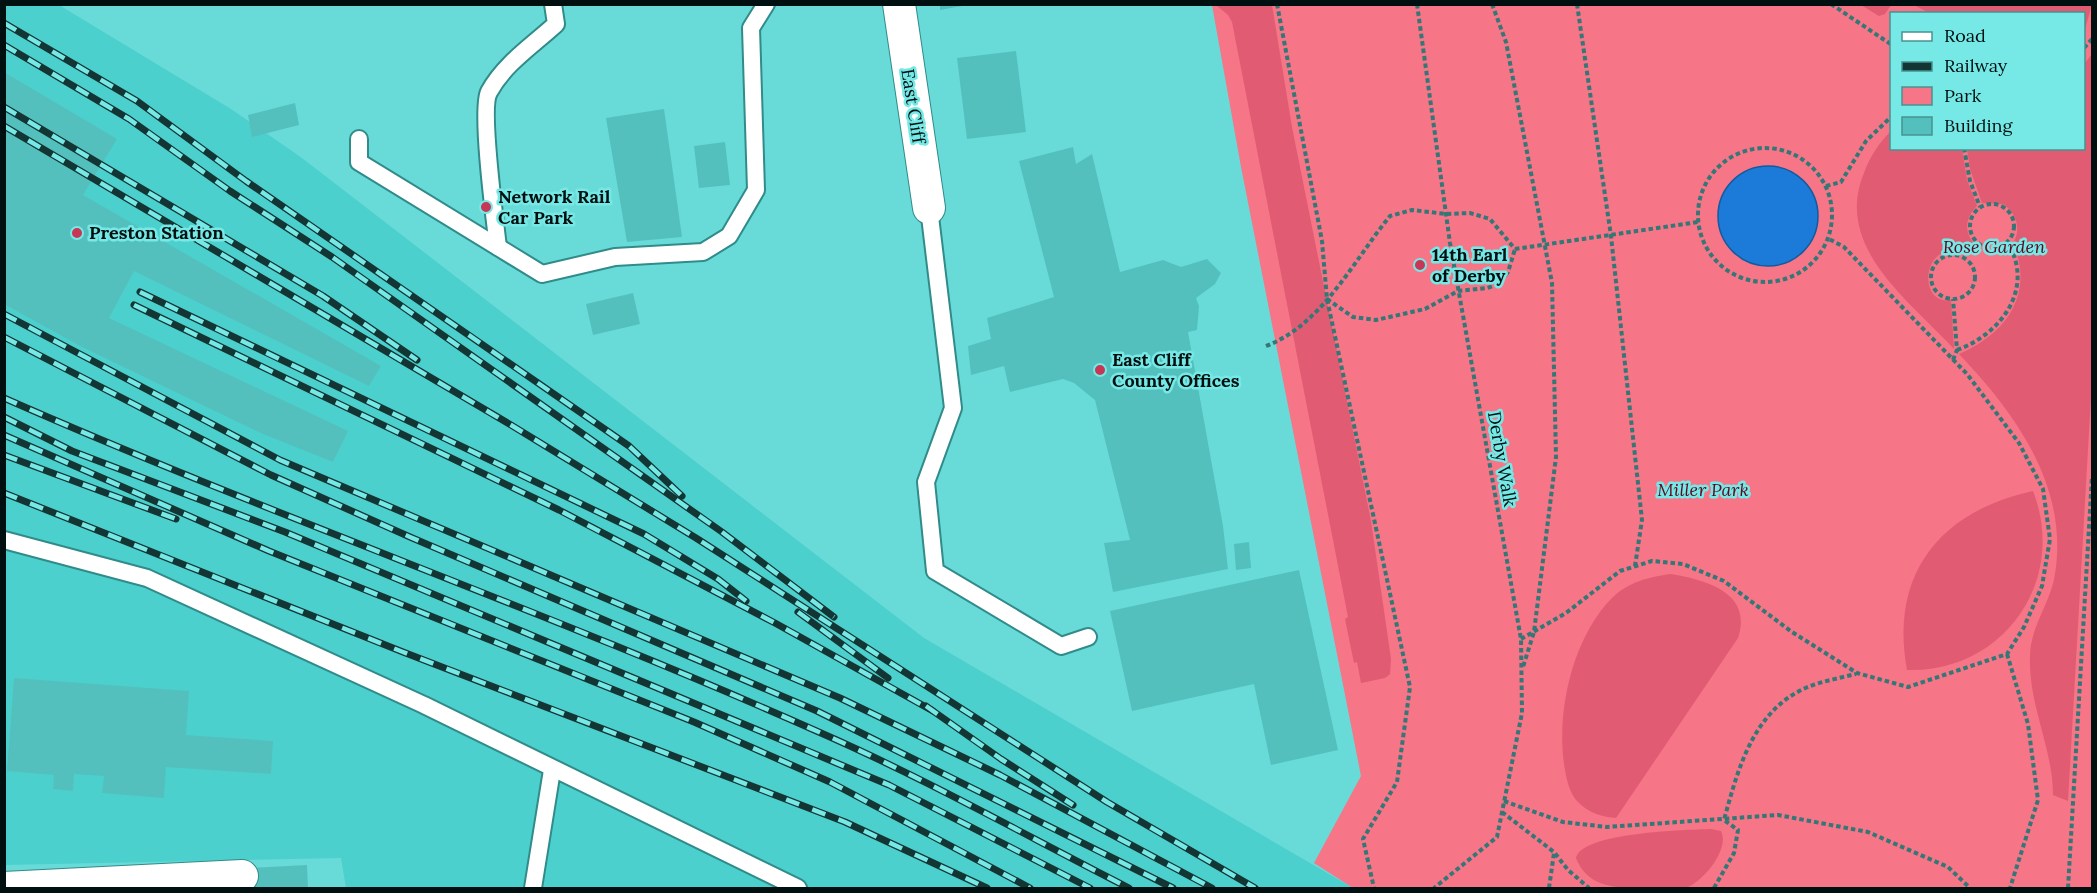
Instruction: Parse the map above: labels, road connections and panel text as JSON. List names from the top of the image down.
{
  "streets": {
    "street": ["East Cliff"],
    "path": ["Derby Walk"]
  },
  "parks": ["Rose Garden", "Miller Park"],
  "places": [
    "Network Rail Car Park",
    "Preston Station",
    "14th Earl of Derby",
    "East Cliff County Offices"
  ],
  "legend": [
    "Road",
    "Railway",
    "Park",
    "Building"
  ]
}
